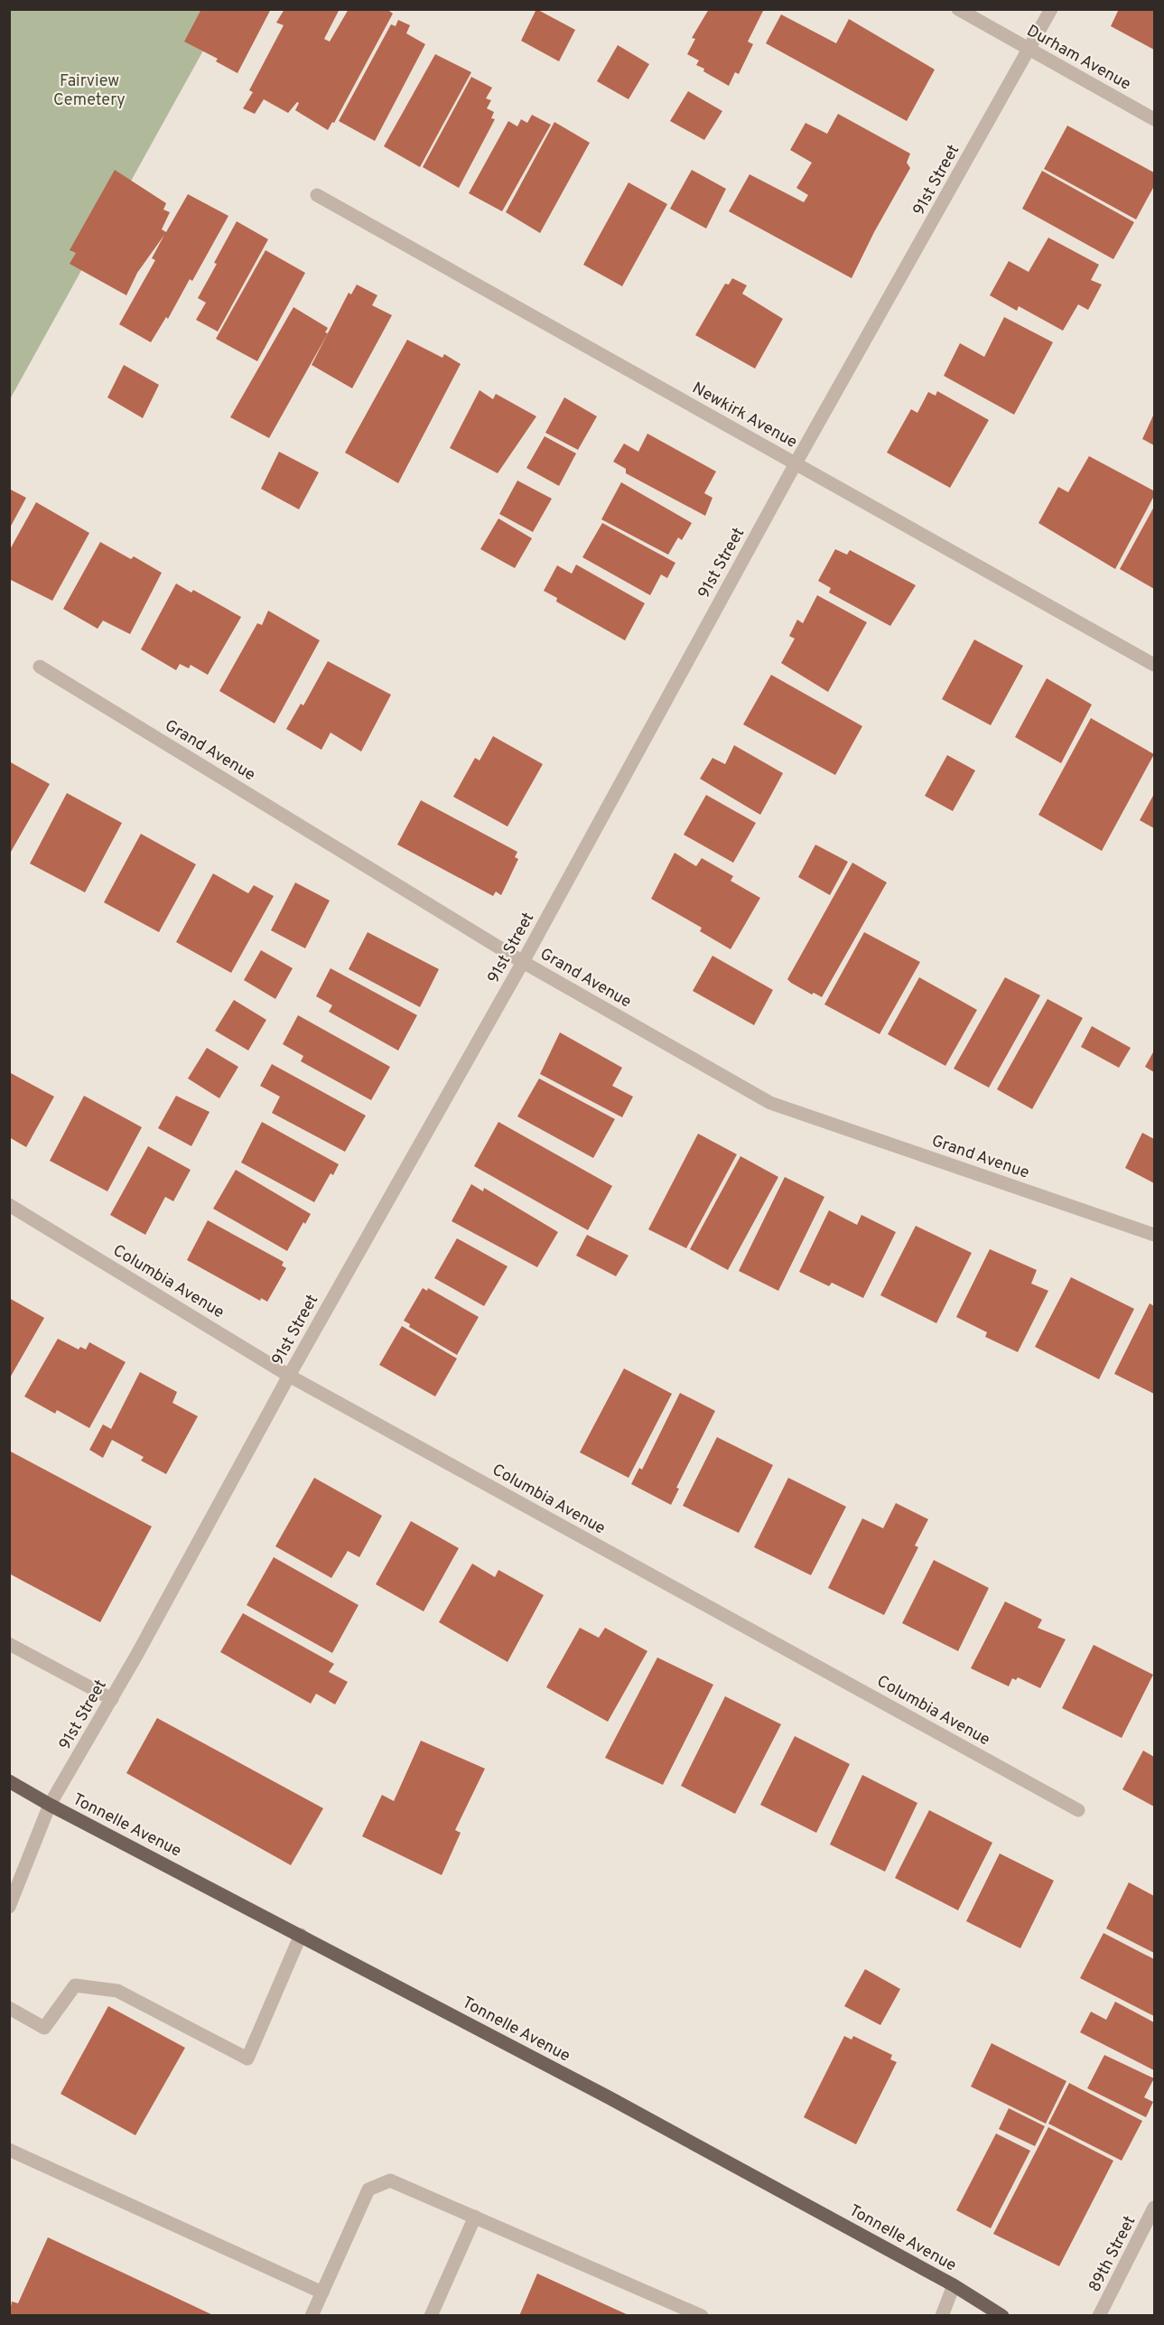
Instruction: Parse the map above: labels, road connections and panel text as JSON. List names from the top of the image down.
{
  "streets": {
    "main road": ["Tonnelle Avenue"],
    "street": [
      "Durham Avenue",
      "91st Street",
      "Newkirk Avenue",
      "Grand Avenue",
      "Columbia Avenue",
      "89th Street"
    ]
  },
  "crossings": [
    ["Durham Avenue", "91st Street"],
    ["91st Street", "Newkirk Avenue"],
    ["91st Street", "Grand Avenue"],
    ["91st Street", "Columbia Avenue"],
    ["91st Street", "Tonnelle Avenue"]
  ],
  "parks": ["Fairview Cemetery"]
}
